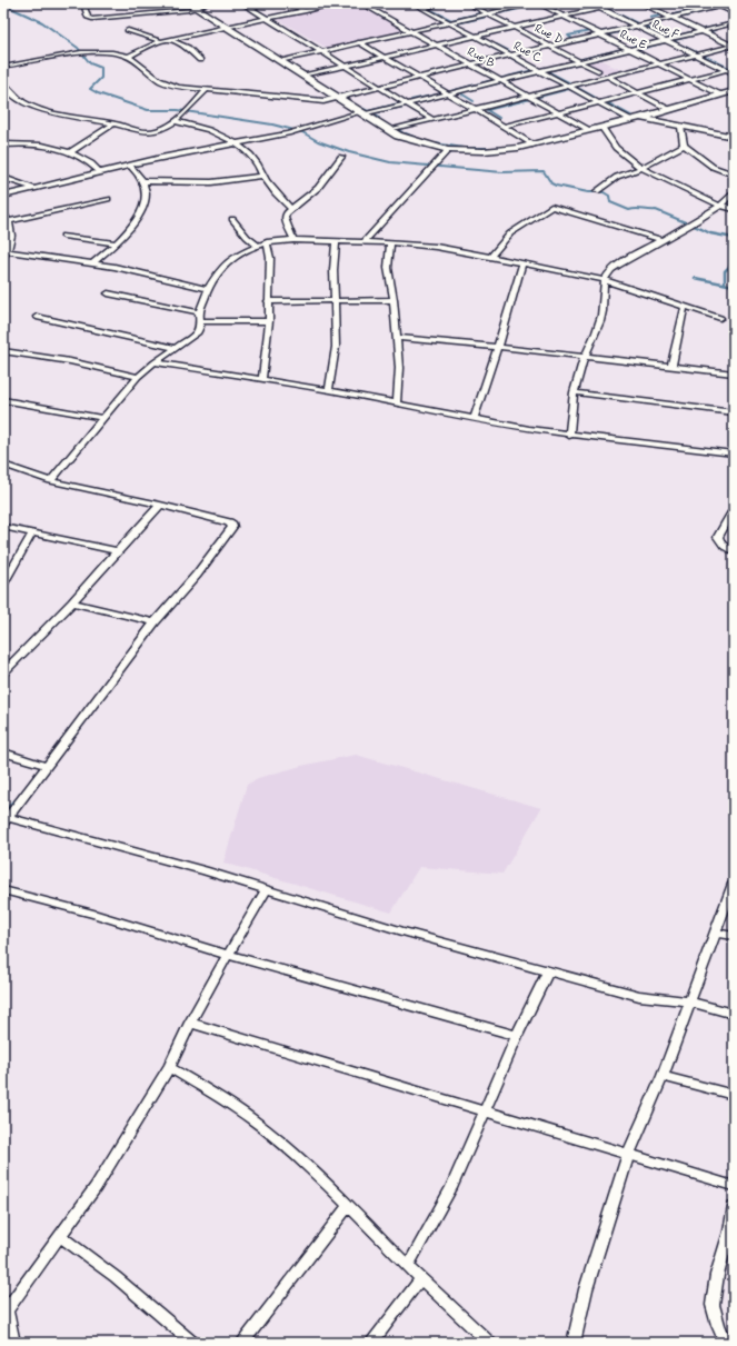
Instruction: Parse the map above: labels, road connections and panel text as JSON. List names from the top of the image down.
{
  "streets": {
    "street": [
      "Rue F",
      "Rue D",
      "Rue E",
      "Rue C",
      "Rue B"
    ]
  }
}
